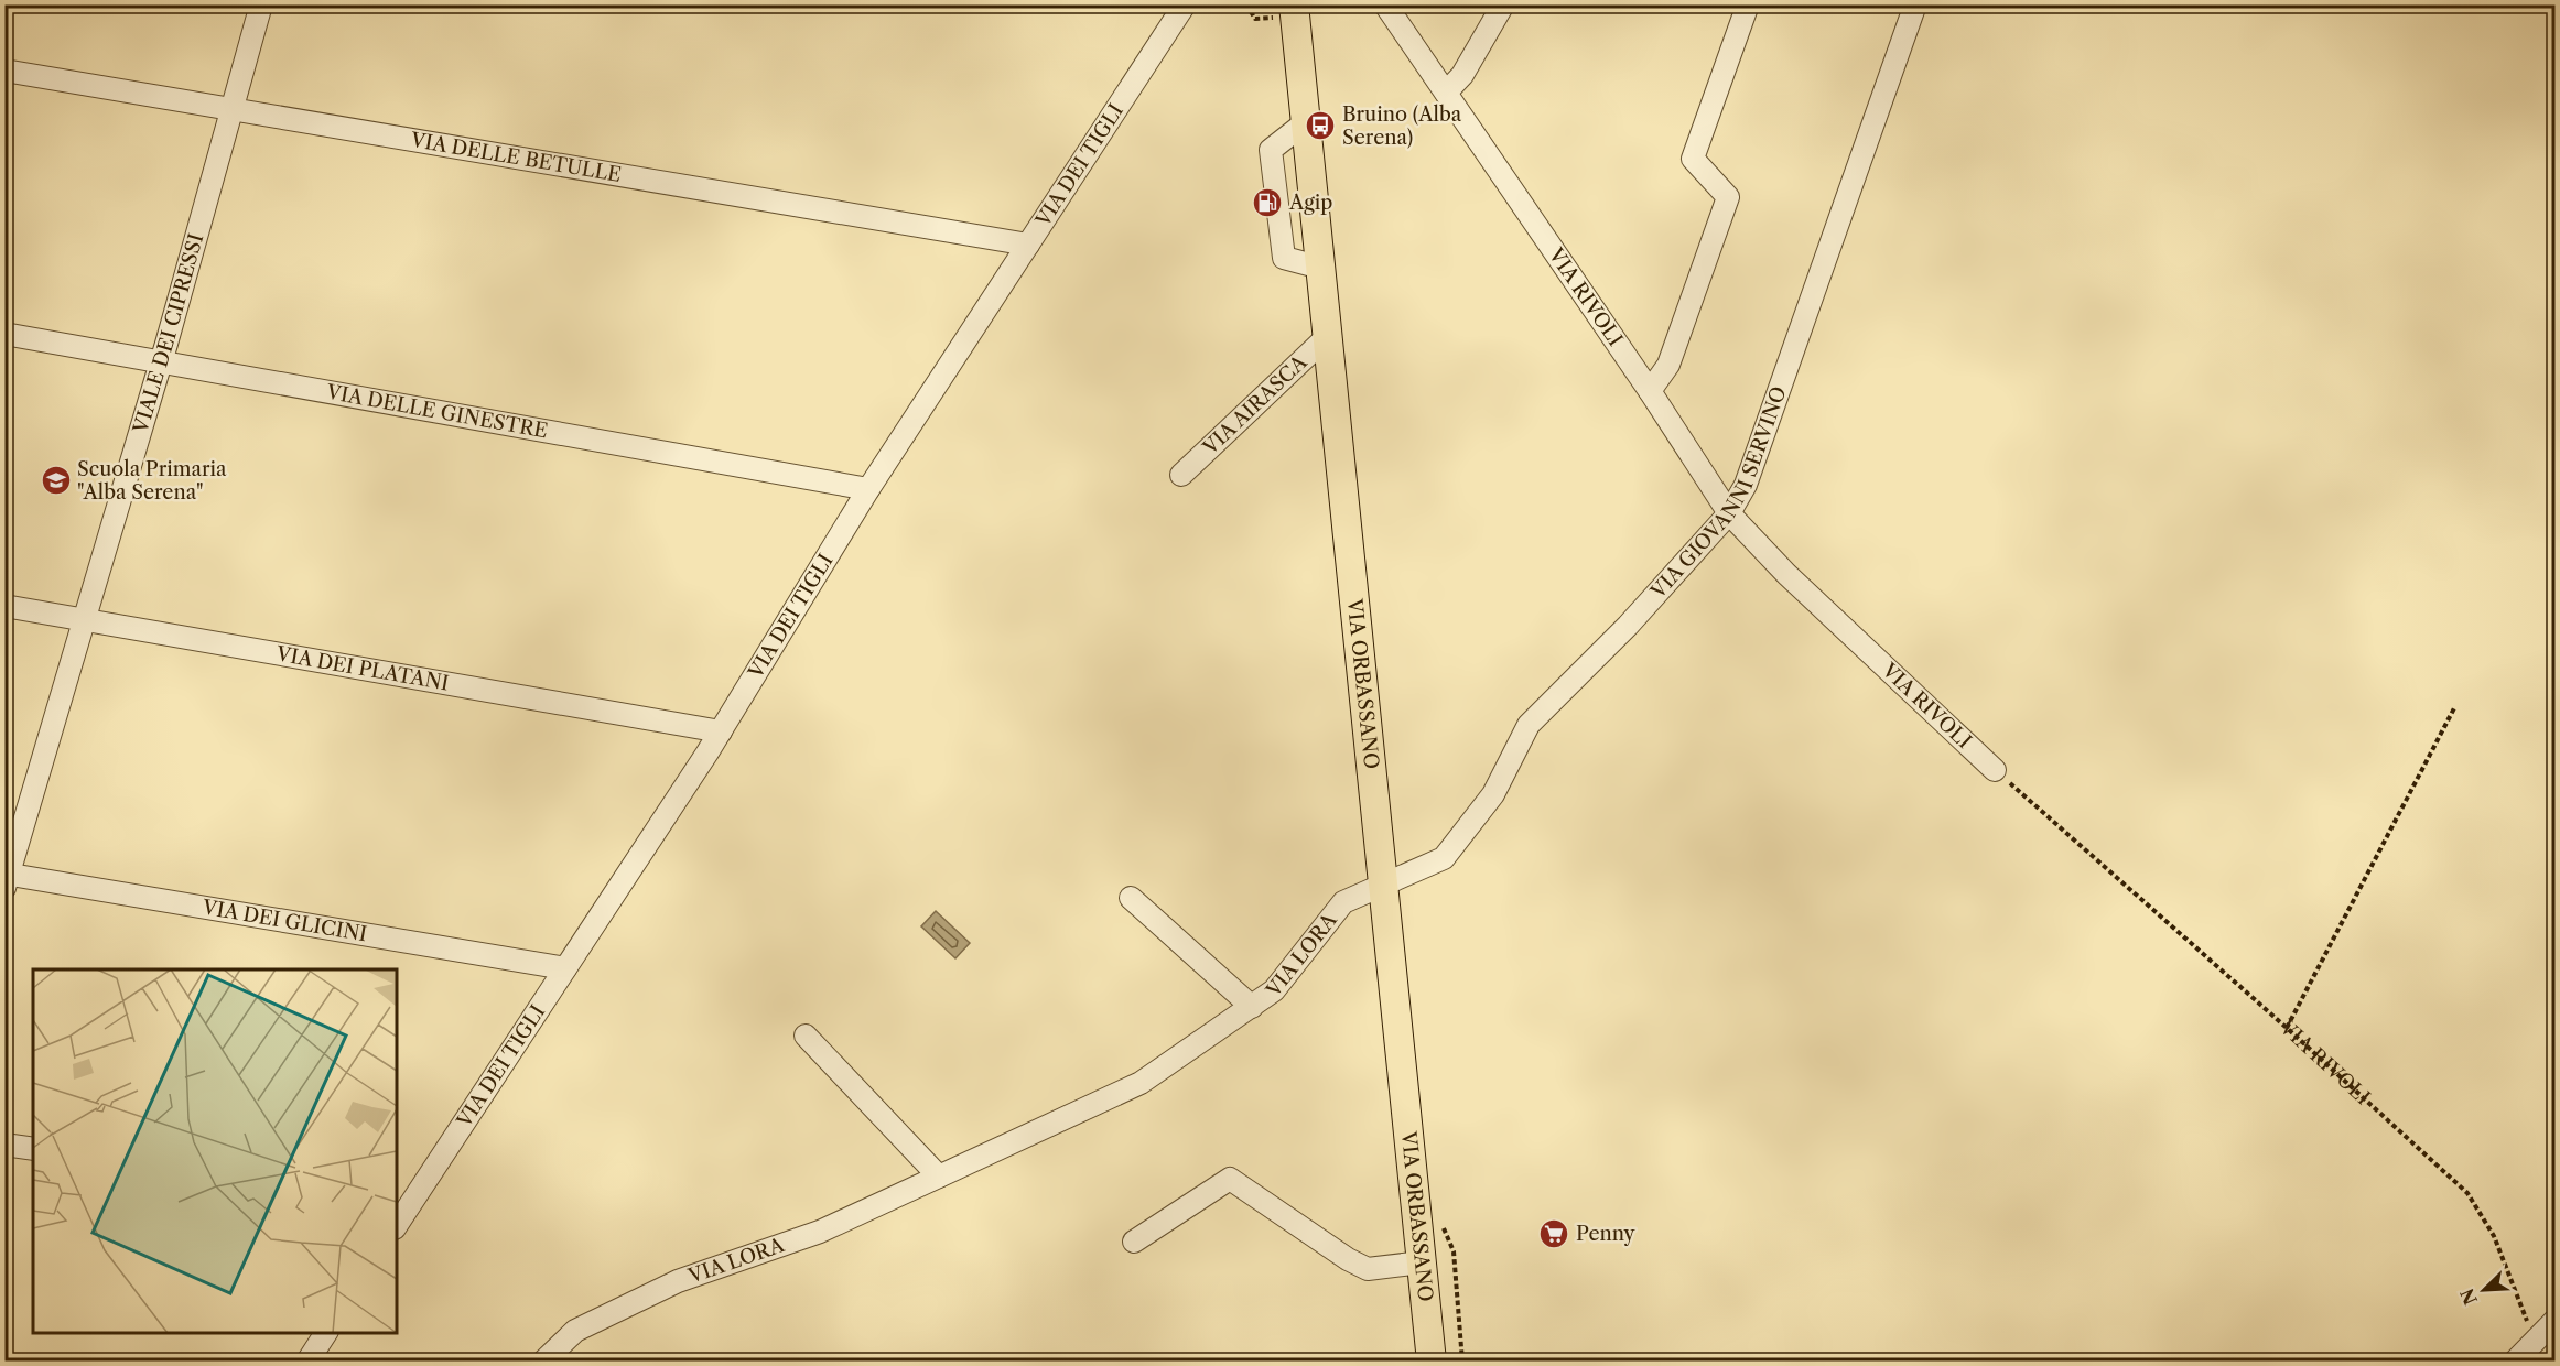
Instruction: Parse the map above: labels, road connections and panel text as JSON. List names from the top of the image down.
{
  "streets": {
    "main road": ["VIA ORBASSANO"],
    "street": [
      "VIA DELLE BETULLE",
      "VIA DEI TIGLI",
      "VIA RIVOLI",
      "VIALE DEI CIPRESSI",
      "VIA AIRASCA",
      "VIA DELLE GINESTRE",
      "VIA GIOVANNI SERVINO",
      "VIA DEI PLATANI",
      "VIA DEI GLICINI",
      "VIA LORA"
    ]
  },
  "crossings": [
    ["VIA DELLE BETULLE", "VIA DEI TIGLI"],
    ["VIA DELLE BETULLE", "VIALE DEI CIPRESSI"],
    ["VIA DEI TIGLI", "VIA DELLE GINESTRE"],
    ["VIA DEI TIGLI", "VIA DEI PLATANI"],
    ["VIA DEI TIGLI", "VIA DEI GLICINI"],
    ["VIA RIVOLI", "VIA GIOVANNI SERVINO"],
    ["VIALE DEI CIPRESSI", "VIA DELLE GINESTRE"],
    ["VIALE DEI CIPRESSI", "VIA DEI PLATANI"],
    ["VIALE DEI CIPRESSI", "VIA DEI GLICINI"],
    ["VIA AIRASCA", "VIA ORBASSANO"],
    ["VIA GIOVANNI SERVINO", "VIA ORBASSANO"],
    ["VIA GIOVANNI SERVINO", "VIA LORA"],
    ["VIA ORBASSANO", "VIA LORA"]
  ],
  "places": {
    "bus stop": ["Bruino (Alba Serena)"],
    "fuel station": ["Agip"],
    "school or university": ["Scuola Primaria \"Alba Serena\""],
    "supermarket": ["Penny"]
  },
  "north": "bottom left"
}
